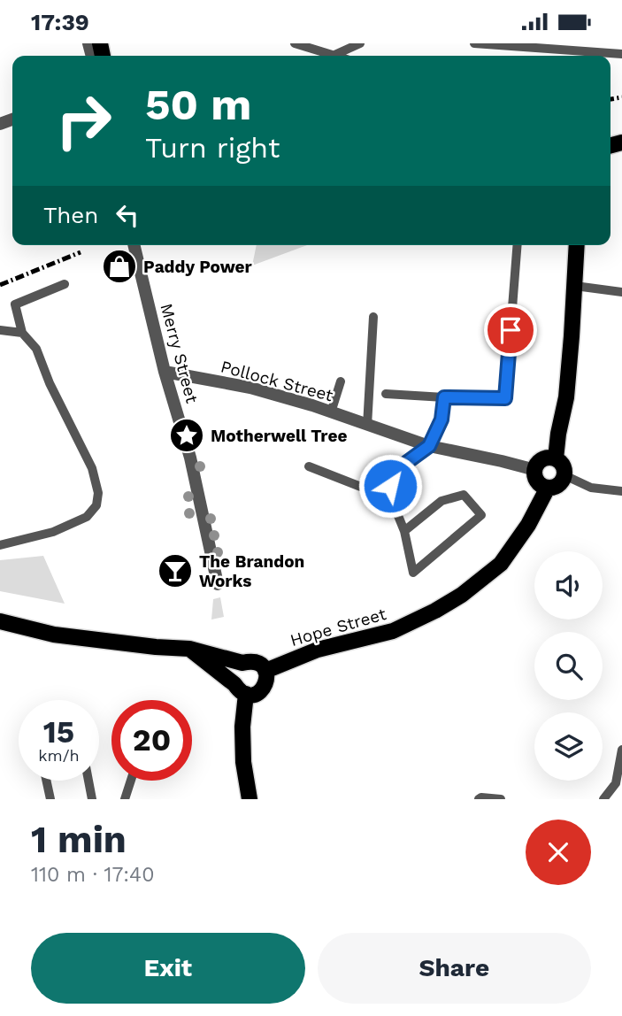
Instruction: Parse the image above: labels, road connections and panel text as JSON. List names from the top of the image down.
{
  "streets": {
    "main road": ["Hope Street"],
    "street": ["Merry Street", "Pollock Street"]
  },
  "crossings": [
    ["Merry Street", "Pollock Street"],
    ["Pollock Street", "Hope Street"]
  ],
  "places": {
    "shop": ["Paddy Power"],
    "place": ["Motherwell Tree"],
    "bar": ["The Brandon Works"]
  },
  "page": {
    "status": "17:39",
    "turn": ["50 m", "Turn right"],
    "then": "Then",
    "speed": "15 km/h",
    "limit": "20",
    "heading": ["1 min", "110 m · 17:40"],
    "buttons": ["Exit", "Share"]
  }
}
